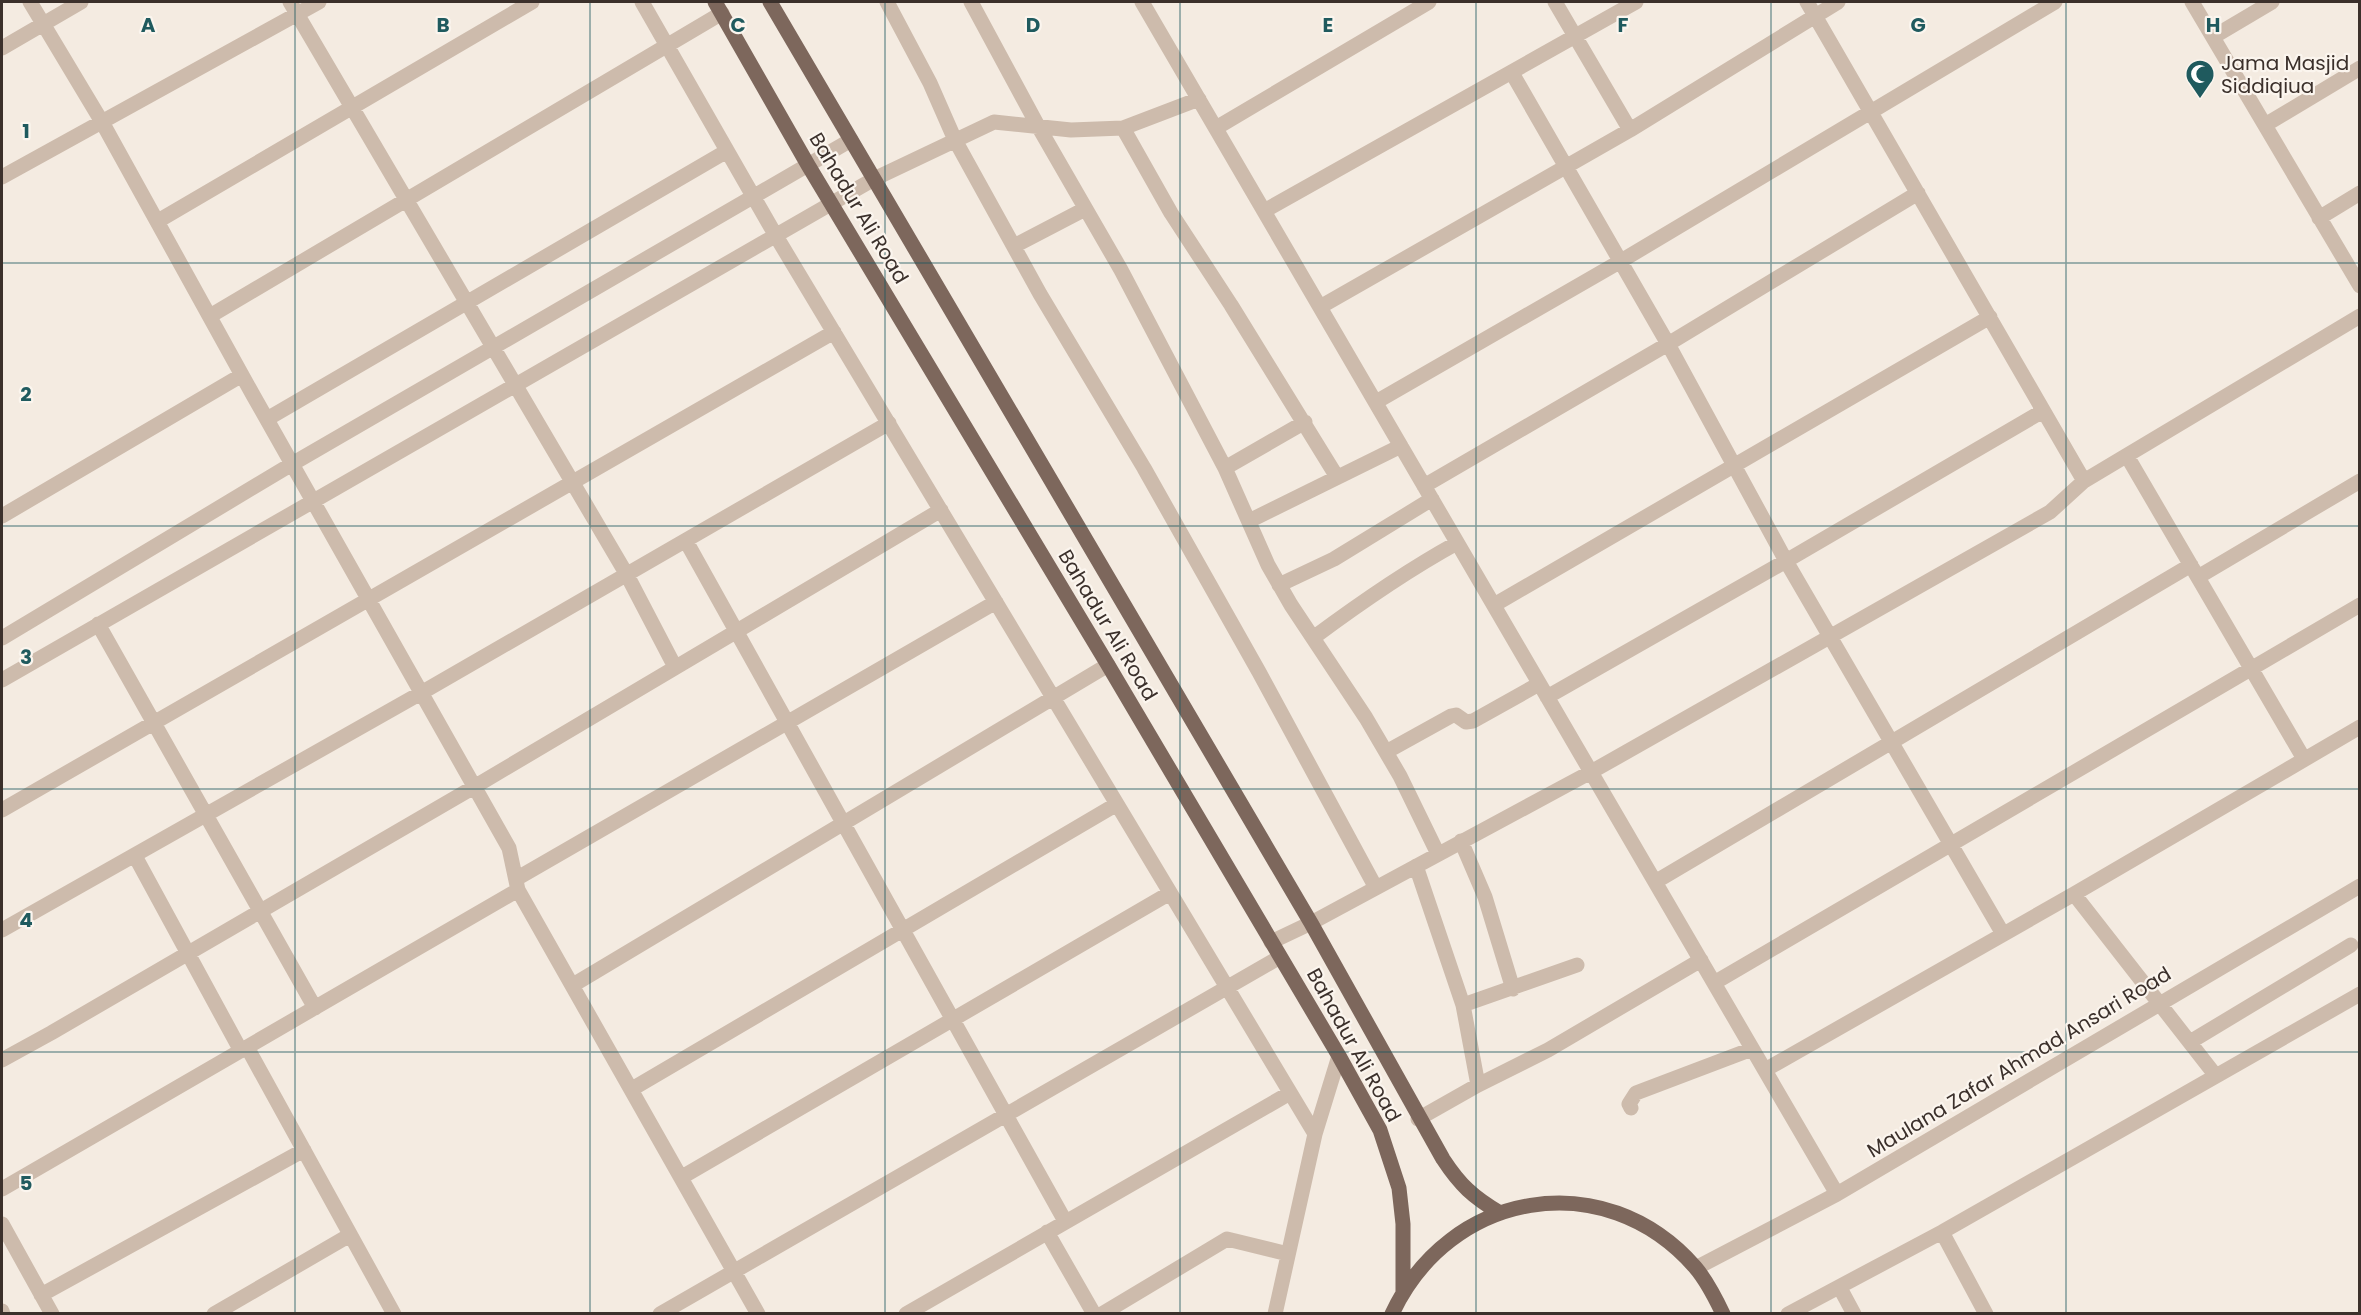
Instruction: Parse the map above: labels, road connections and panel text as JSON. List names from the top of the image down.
{
  "streets": {
    "main road": ["Bahadur Ali Road"],
    "street": ["Maulana Zafar Ahmad Ansari Road"]
  },
  "places": {
    "mosque": ["Jama Masjid Siddiqiua"]
  },
  "grid": {
    "columns": [
      "A",
      "B",
      "C",
      "D",
      "E",
      "F",
      "G",
      "H"
    ],
    "rows": [
      "1",
      "2",
      "3",
      "4",
      "5"
    ]
  }
}
